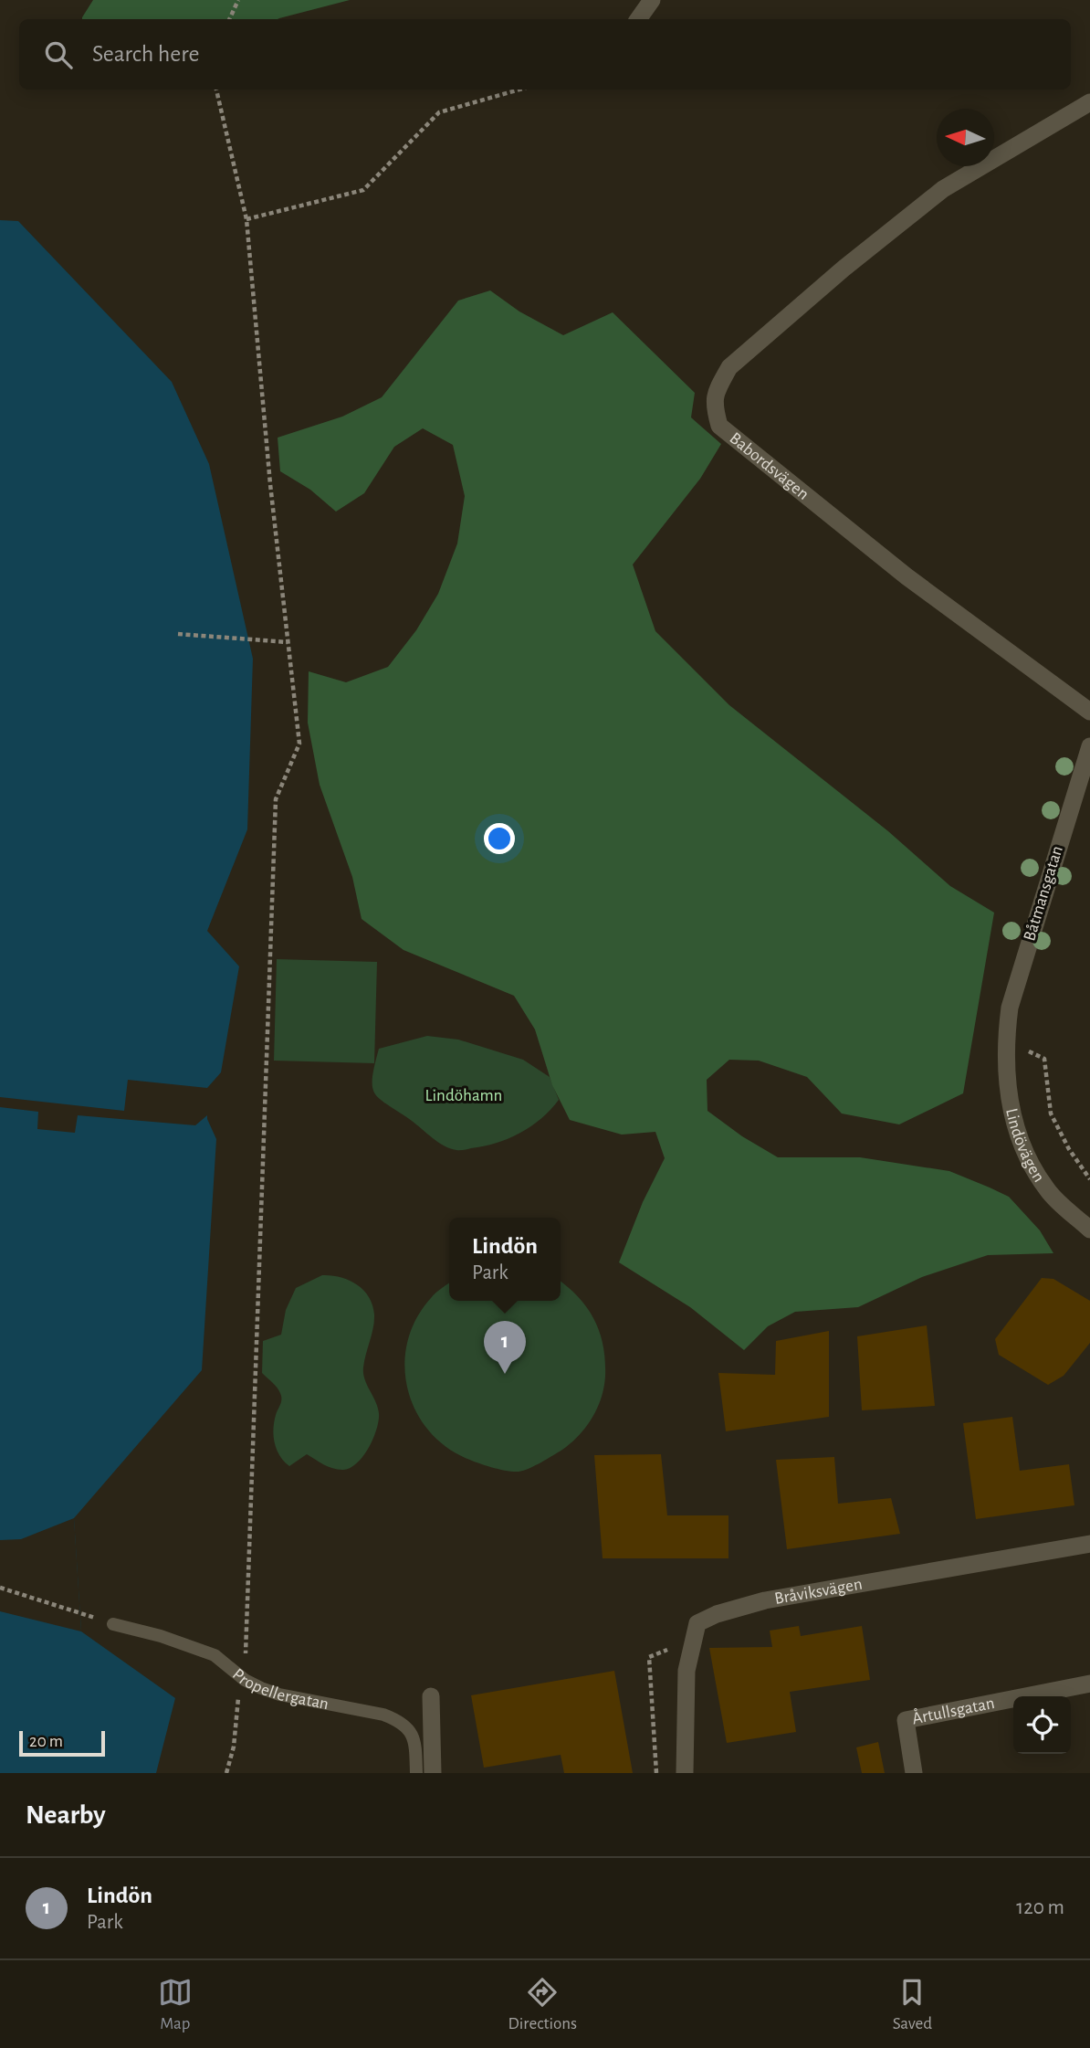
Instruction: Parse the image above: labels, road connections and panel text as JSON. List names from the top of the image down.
{
  "streets": {
    "street": [
      "Babordsvägen",
      "Båtmansgatan",
      "Lindövägen",
      "Bråviksvägen",
      "Årtullsgatan"
    ],
    "lane": ["Propellergatan"]
  },
  "crossings": [
    ["Båtmansgatan", "Lindövägen"]
  ],
  "parks": ["Lindöhamn"],
  "scale_bar": "20 m",
  "north": "left",
  "page": {
    "search": "Search here",
    "popup": ["Lindön", "Park"],
    "pins": "1",
    "scale": "20 m",
    "heading": "Nearby",
    "list": [
      {
        "mark": "1",
        "name": "Lindön",
        "note": "Park",
        "value": "120 m"
      }
    ],
    "nav": ["Map", "Directions", "Saved"]
  }
}
